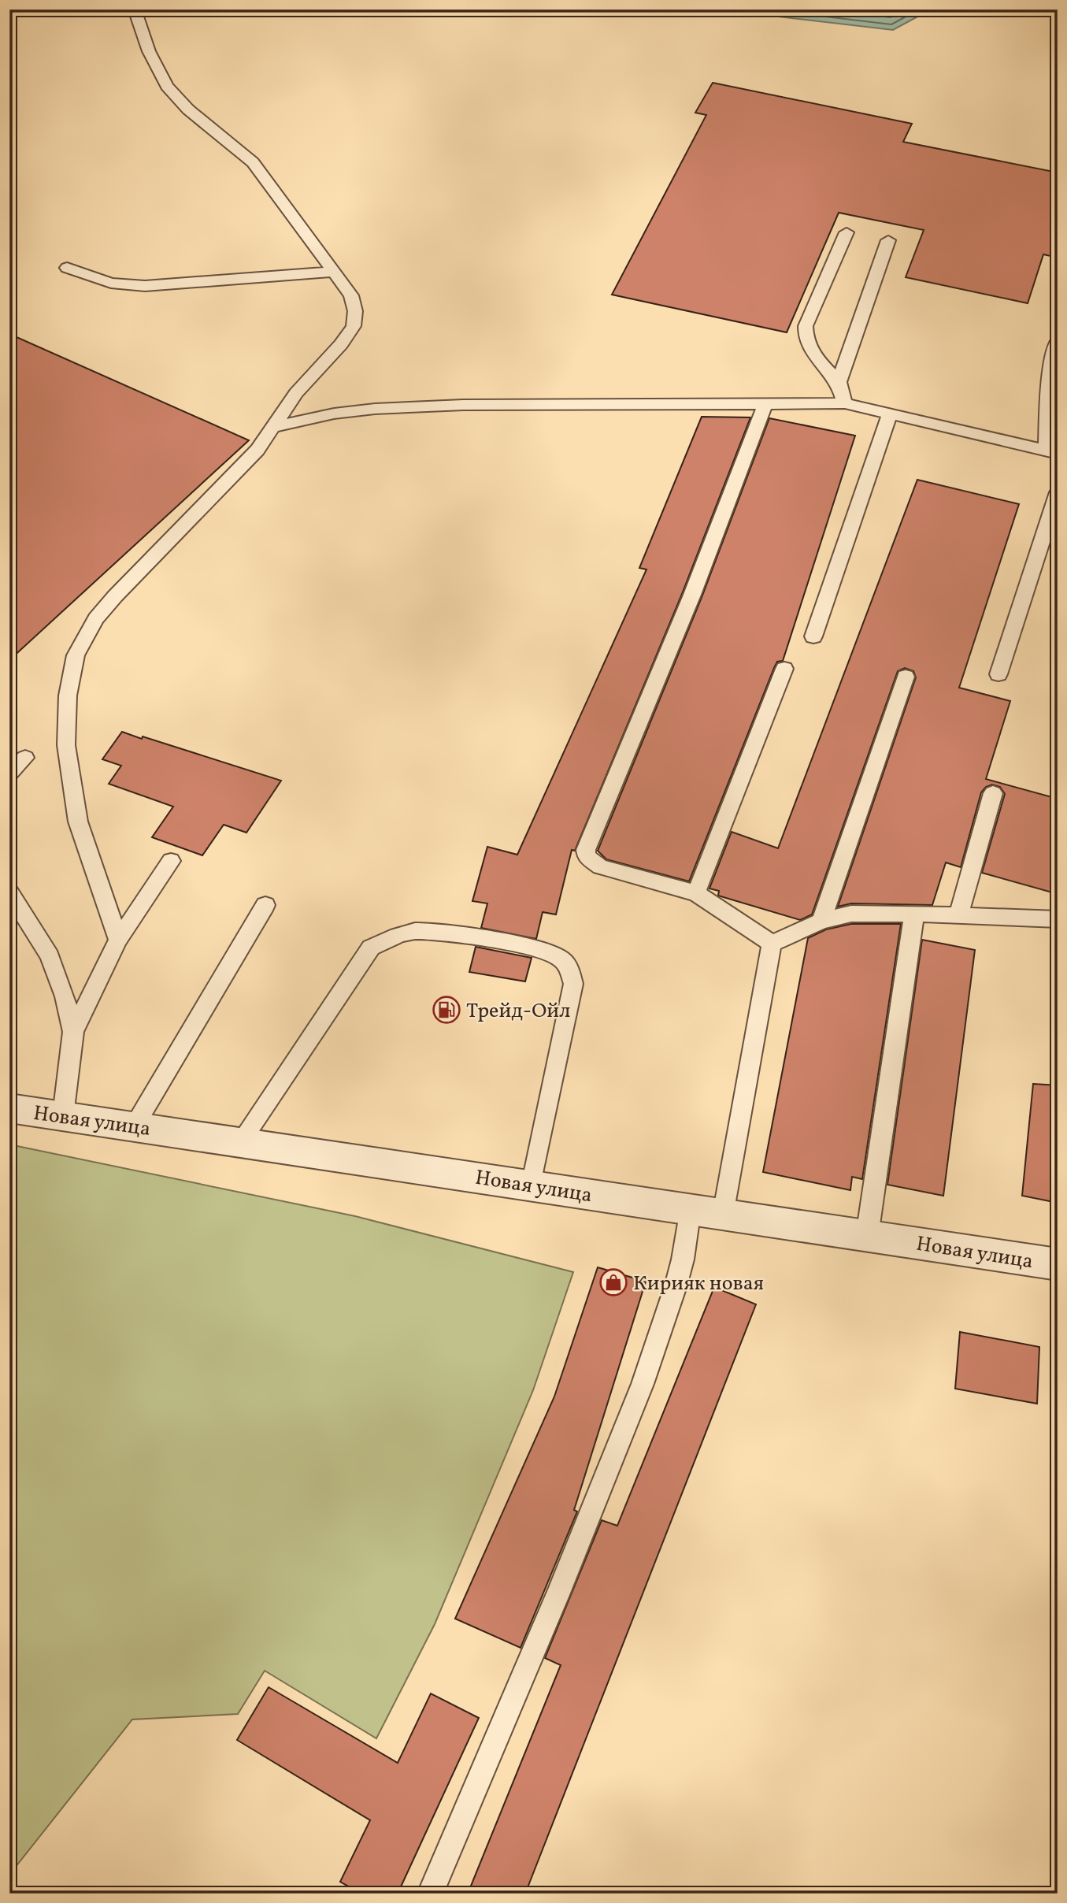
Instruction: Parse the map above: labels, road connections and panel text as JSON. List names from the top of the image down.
{
  "streets": {
    "street": ["Новая улица"]
  },
  "places": {
    "fuel station": ["Трейд-Ойл"],
    "shop": ["Кирияк новая"]
  }
}
